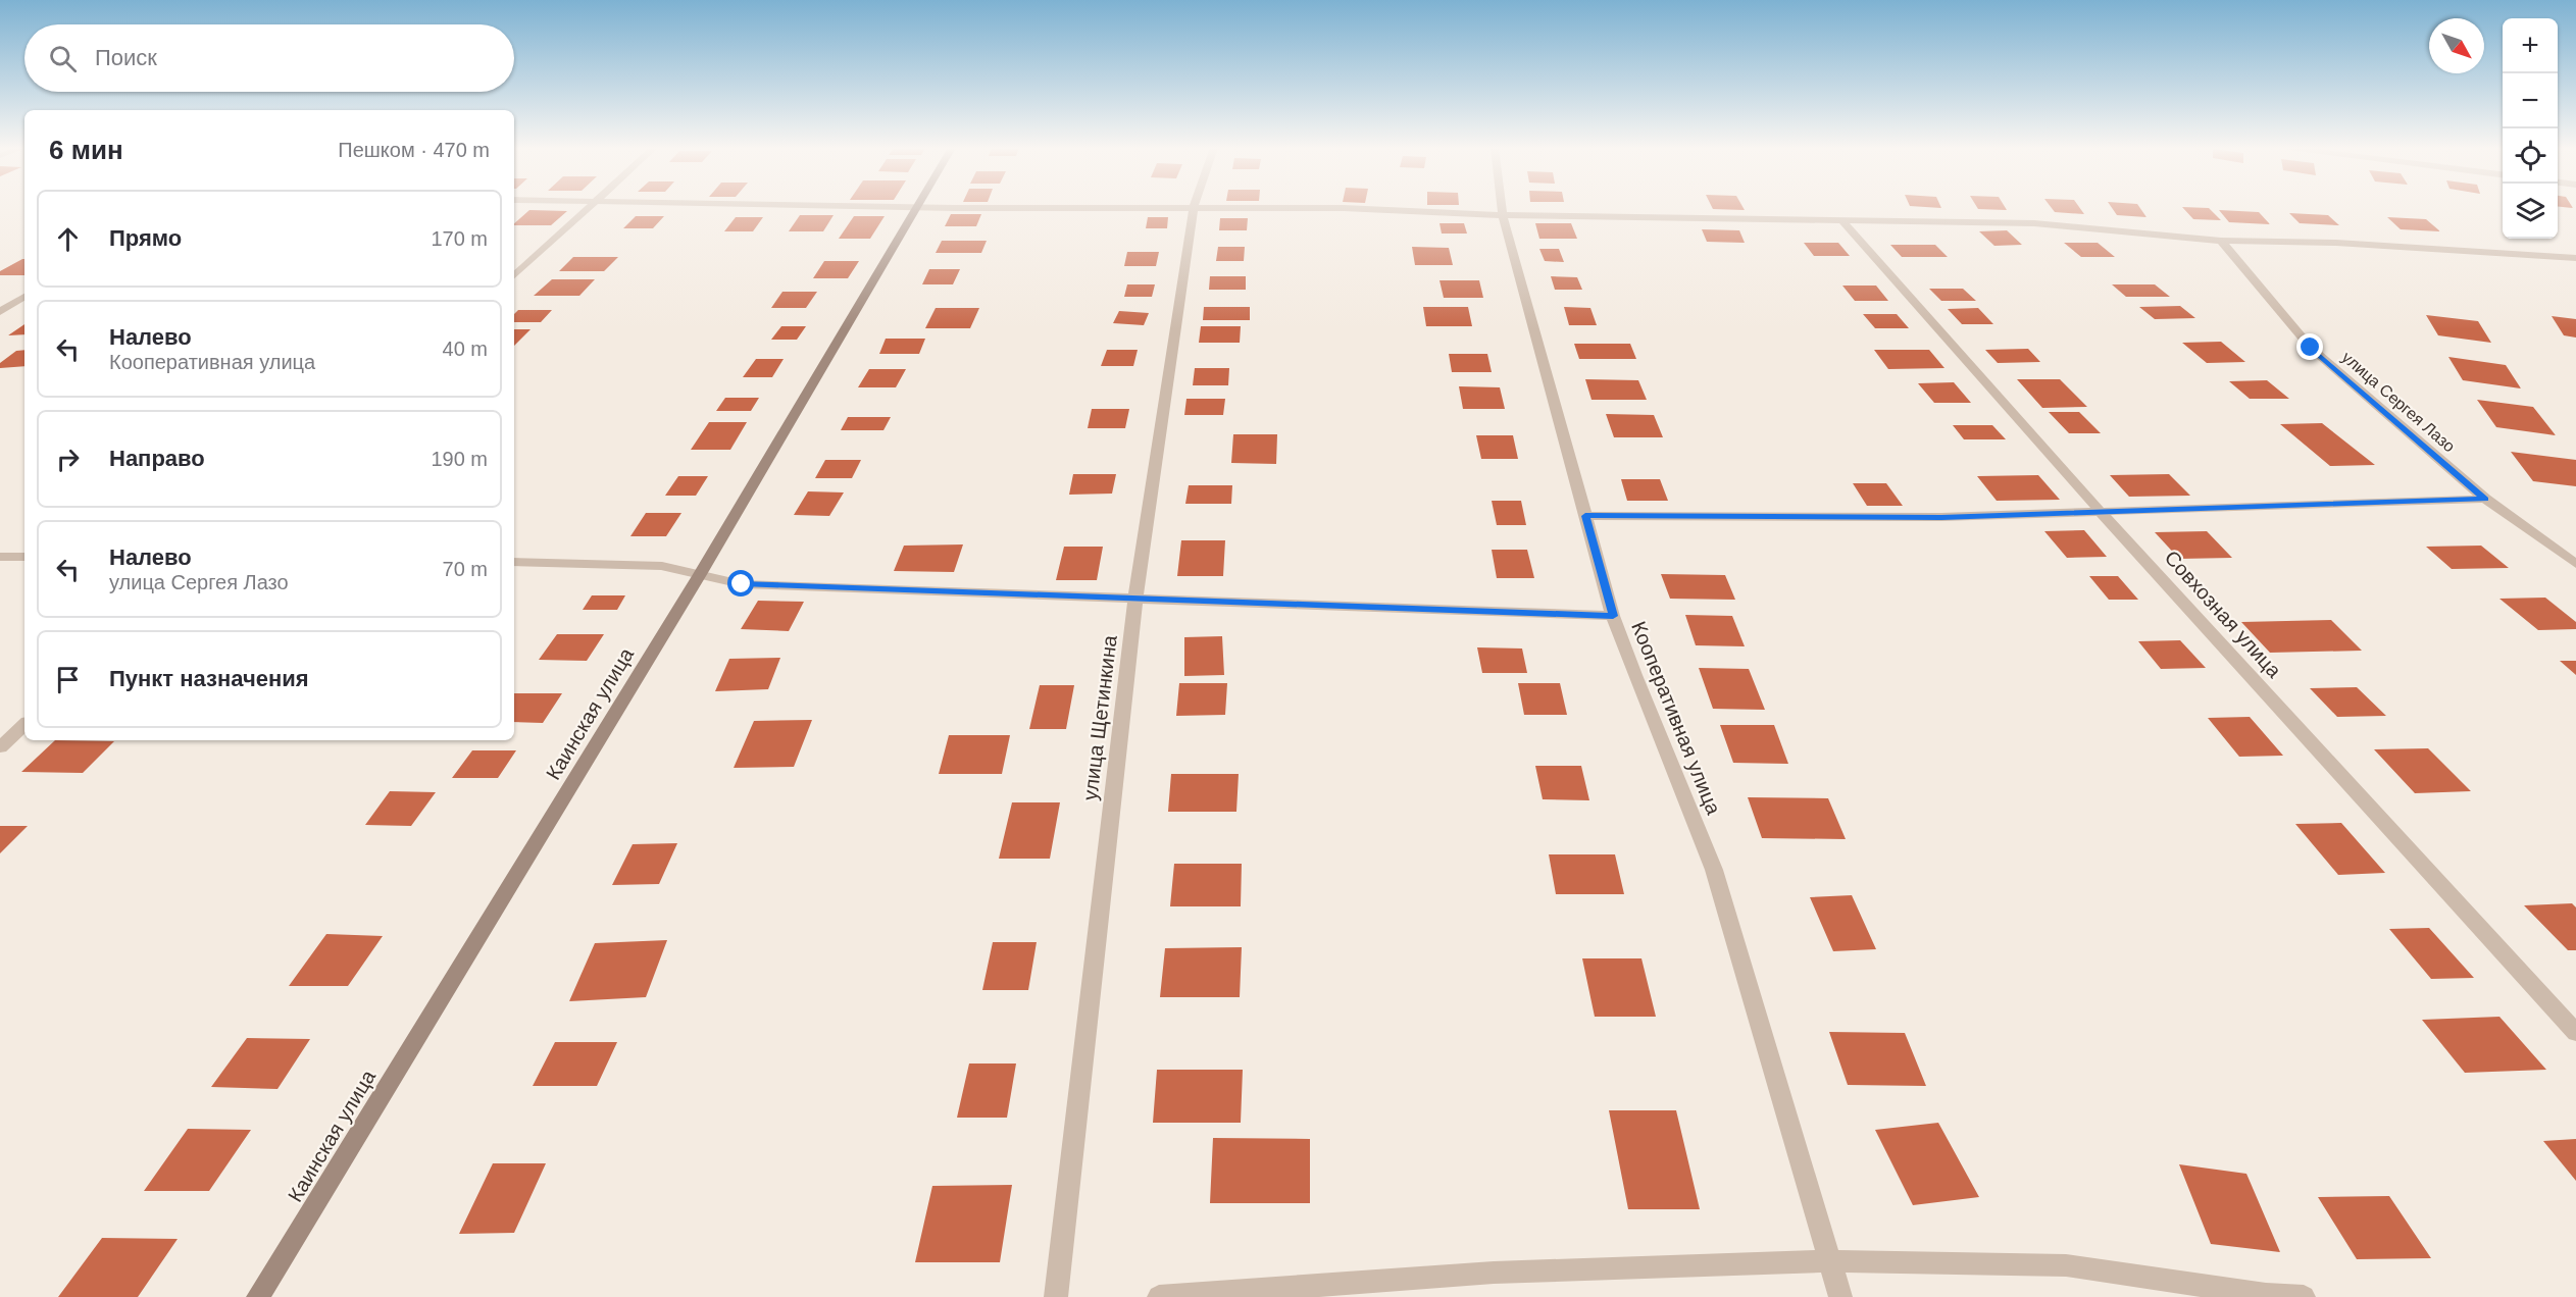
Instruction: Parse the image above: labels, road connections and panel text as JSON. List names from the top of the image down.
{
  "streets": {
    "main road": ["Каинская улица"],
    "street": [
      "улица Сергея Лазо",
      "Совхозная улица",
      "улица Щетинкина",
      "Кооперативная улица"
    ]
  },
  "north": "bottom right",
  "page": {
    "map_buttons": ["+", "−"],
    "search": "Поиск",
    "heading": ["6 мин", "Пешком · 470 m"],
    "list": [
      ["Прямо", "170 m"],
      ["Налево", "Кооперативная улица", "40 m"],
      ["Направо", "190 m"],
      ["Налево", "улица Сергея Лазо", "70 m"],
      "Пункт назначения"
    ]
  }
}
